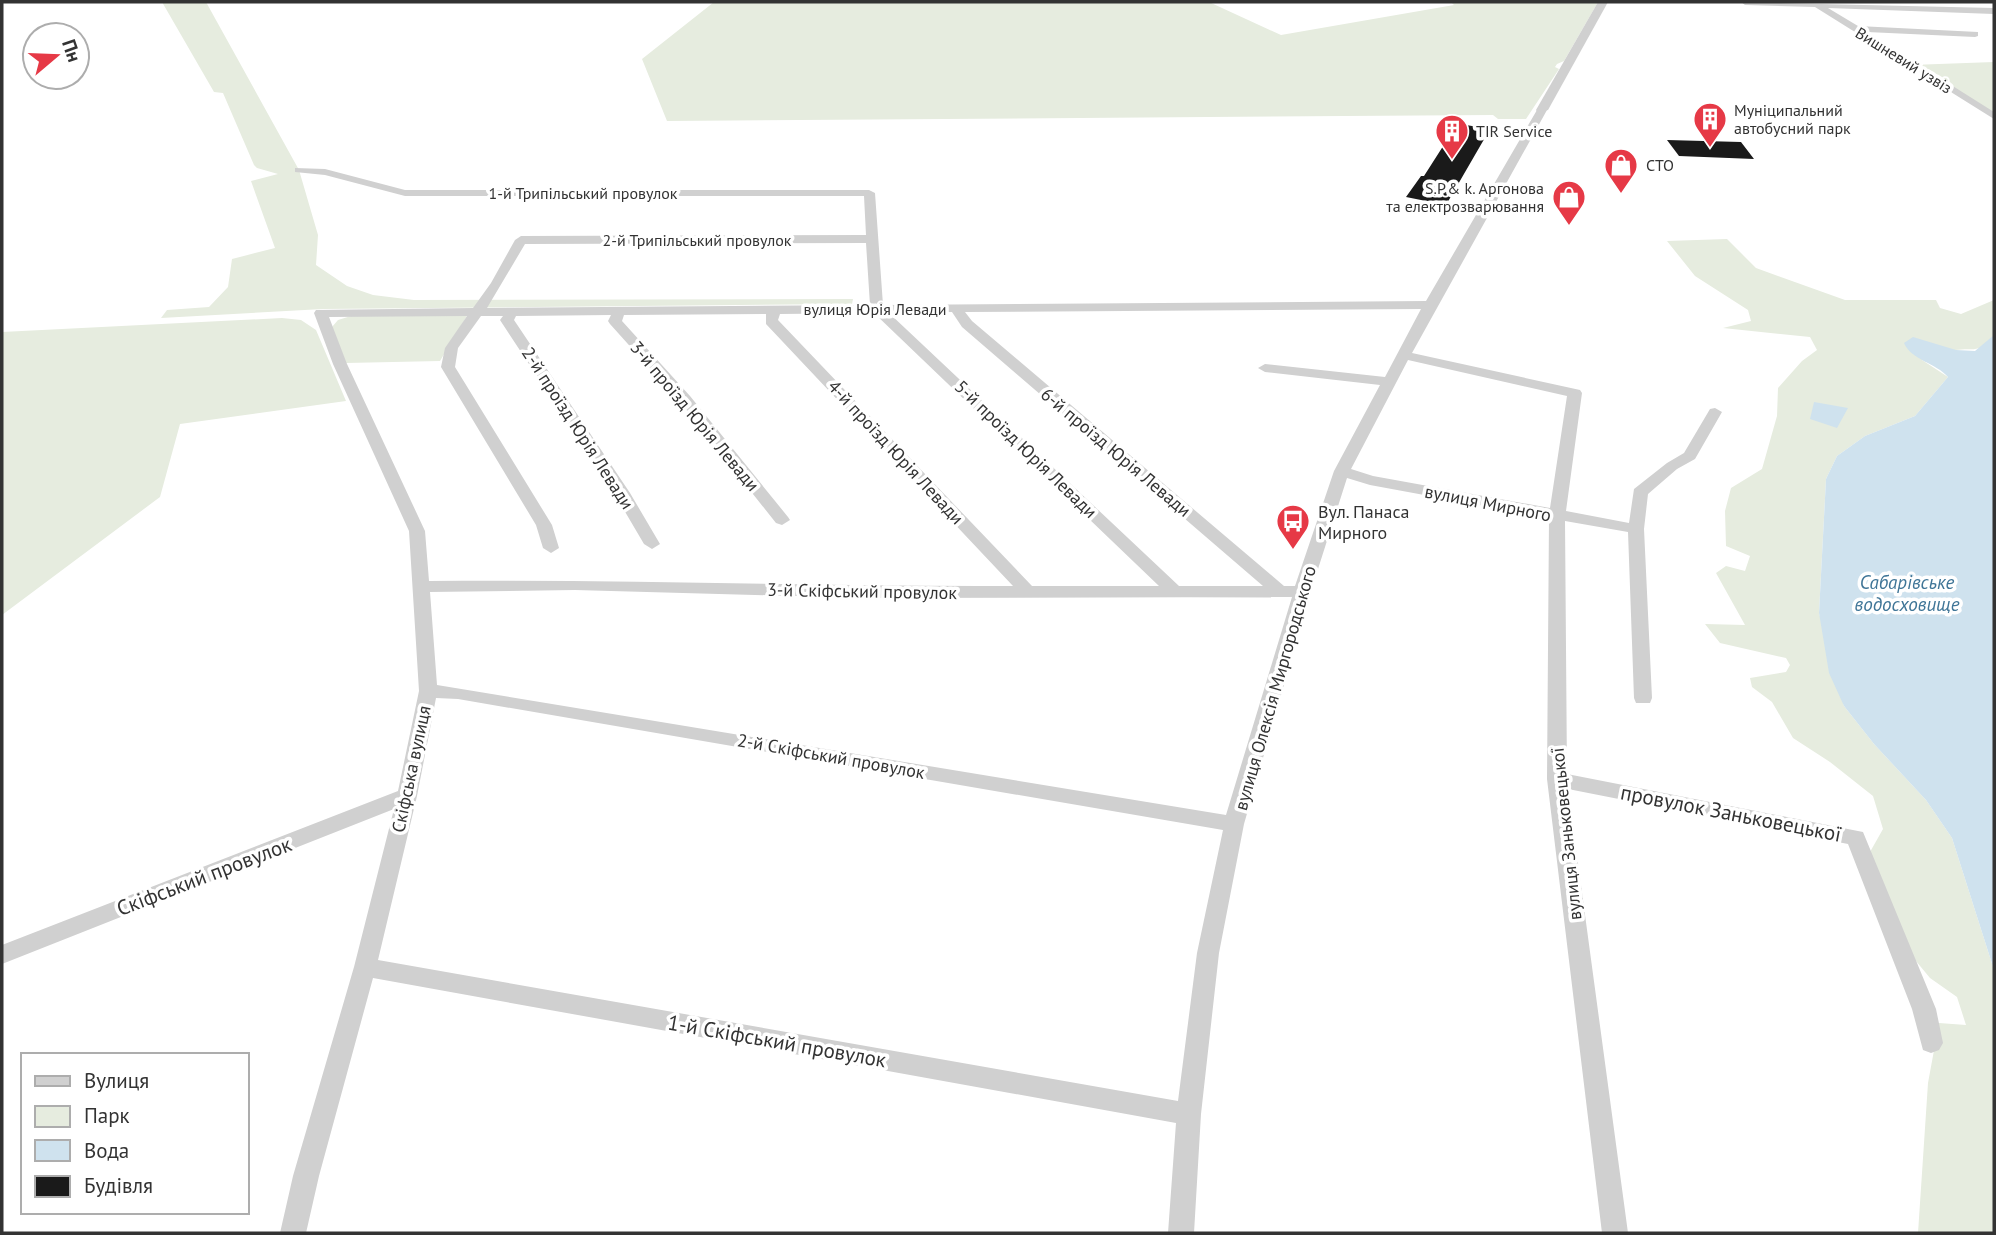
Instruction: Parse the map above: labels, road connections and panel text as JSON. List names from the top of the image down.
{
  "streets": {
    "street": [
      "Вишневий узвіз",
      "1-й Трипільський провулок",
      "2-й Трипільський провулок",
      "вулиця Юрія Левади",
      "3-й проїзд Юрія Левади",
      "2-й проїзд Юрія Левади",
      "5-й проїзд Юрія Левади",
      "4-й проїзд Юрія Левади",
      "6-й проїзд Юрія Левади",
      "вулиця Мирного",
      "3-й Скіфський провулок",
      "вулиця Олексія Миргородського",
      "2-й Скіфський провулок",
      "Скіфська вулиця",
      "провулок Заньковецької",
      "вулиця Заньковецької",
      "Скіфський провулок",
      "1-й Скіфський провулок"
    ]
  },
  "crossings": [
    ["1-й Трипільський провулок", "2-й Трипільський провулок"],
    ["2-й Трипільський провулок", "вулиця Юрія Левади"],
    ["вулиця Юрія Левади", "3-й проїзд Юрія Левади"],
    ["вулиця Юрія Левади", "2-й проїзд Юрія Левади"],
    ["вулиця Юрія Левади", "5-й проїзд Юрія Левади"],
    ["вулиця Юрія Левади", "4-й проїзд Юрія Левади"],
    ["вулиця Юрія Левади", "6-й проїзд Юрія Левади"],
    ["вулиця Юрія Левади", "вулиця Олексія Миргородського"],
    ["вулиця Юрія Левади", "Скіфська вулиця"],
    ["5-й проїзд Юрія Левади", "3-й Скіфський провулок"],
    ["4-й проїзд Юрія Левади", "3-й Скіфський провулок"],
    ["6-й проїзд Юрія Левади", "3-й Скіфський провулок"],
    ["вулиця Мирного", "вулиця Олексія Миргородського"],
    ["вулиця Мирного", "вулиця Заньковецької"],
    ["3-й Скіфський провулок", "вулиця Олексія Миргородського"],
    ["3-й Скіфський провулок", "Скіфська вулиця"],
    ["вулиця Олексія Миргородського", "2-й Скіфський провулок"],
    ["вулиця Олексія Миргородського", "вулиця Заньковецької"],
    ["вулиця Олексія Миргородського", "1-й Скіфський провулок"],
    ["2-й Скіфський провулок", "Скіфська вулиця"],
    ["Скіфська вулиця", "Скіфський провулок"],
    ["Скіфська вулиця", "1-й Скіфський провулок"],
    ["провулок Заньковецької", "вулиця Заньковецької"]
  ],
  "water": ["Сабарівське водосховище"],
  "places": {
    "building": ["Муніципальний автобусний парк", "TIR Service"],
    "shop": ["СТО", "S.P.& k. Аргонова та електрозварювання"],
    "bus stop": ["Вул. Панаса Мирного"]
  },
  "legend": [
    "Вулиця",
    "Парк",
    "Вода",
    "Будівля"
  ],
  "north": "right"
}
